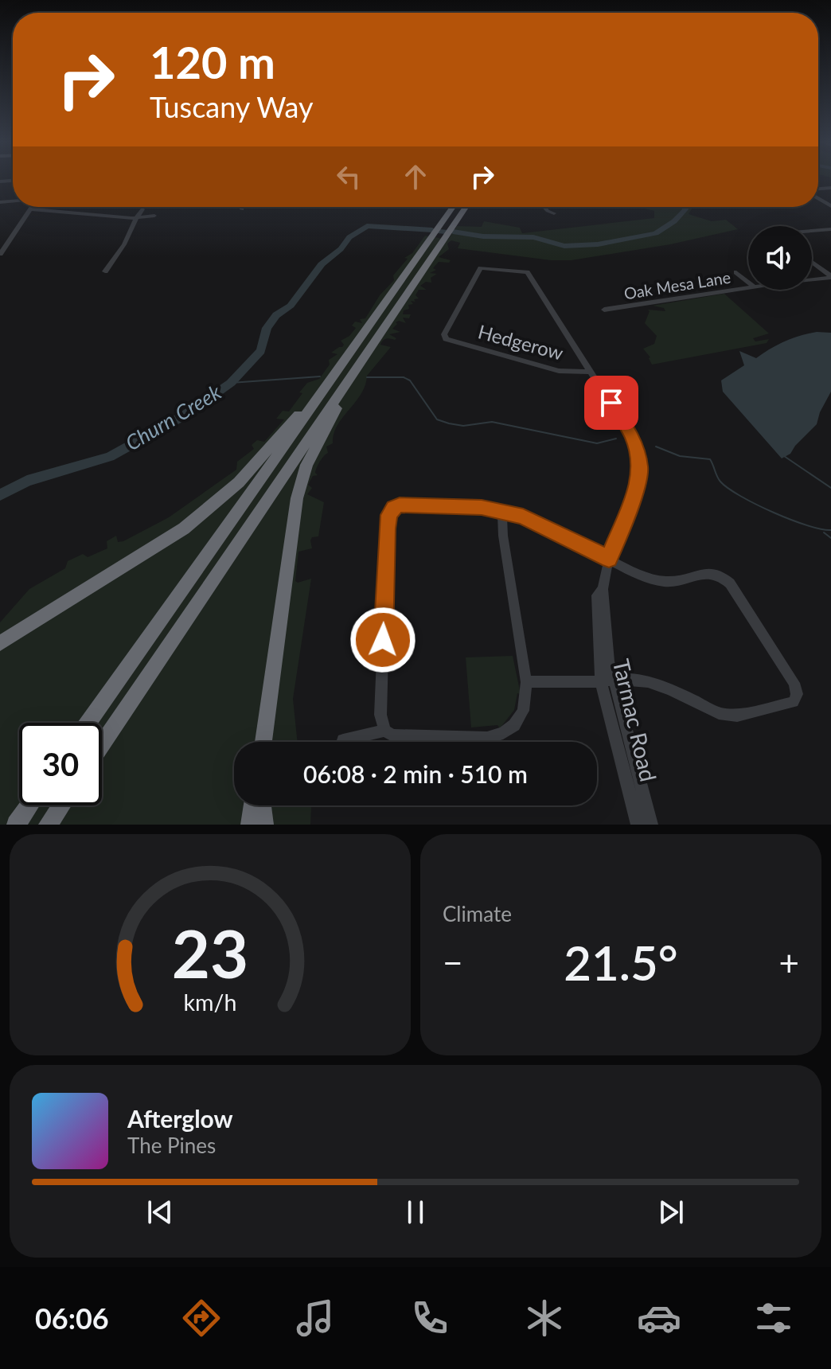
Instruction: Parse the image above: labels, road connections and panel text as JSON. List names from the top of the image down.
{
  "streets": {
    "street": ["Oak Mesa Lane", "Hedgerow", "Tarmac Road"]
  },
  "crossings": [
    ["Hedgerow", "Tarmac Road"]
  ],
  "water": ["Churn Creek"],
  "page": {
    "turn": ["120 m", "Tuscany Way"],
    "limit": "30",
    "trip": "06:08 · 2 min · 510 m",
    "tile": "Climate",
    "heat": ["−", "21.5°", "+"],
    "song": ["Afterglow", "The Pines"],
    "tabs": "06:06",
    "gauge": ["23", "km/h"]
  }
}
